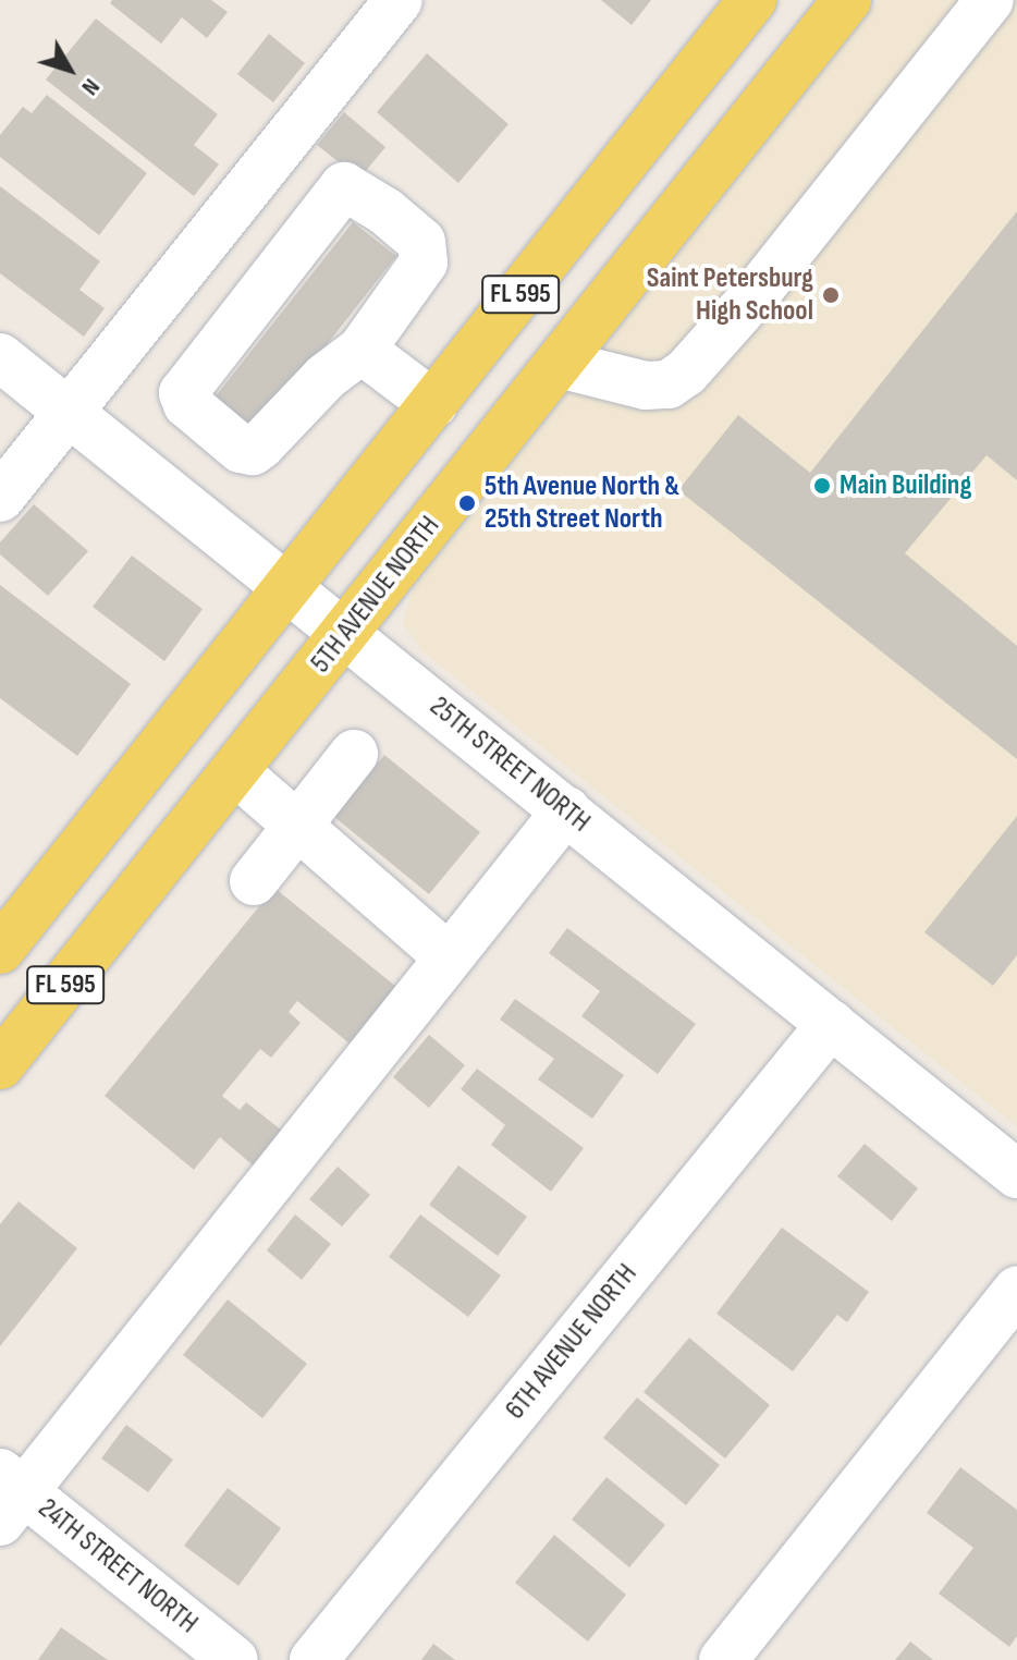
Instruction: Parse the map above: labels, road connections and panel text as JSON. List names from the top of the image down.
{
  "streets": {
    "main road": ["FL 595", "5TH AVENUE NORTH"],
    "street": ["25TH STREET NORTH", "6TH AVENUE NORTH", "24TH STREET NORTH"]
  },
  "crossings": [
    ["FL 595", "25TH STREET NORTH"],
    ["5TH AVENUE NORTH", "25TH STREET NORTH"],
    ["25TH STREET NORTH", "6TH AVENUE NORTH"]
  ],
  "places": ["Saint Petersburg High School", "Main Building", "5th Avenue North & 25th Street North"],
  "north": "bottom right"
}
